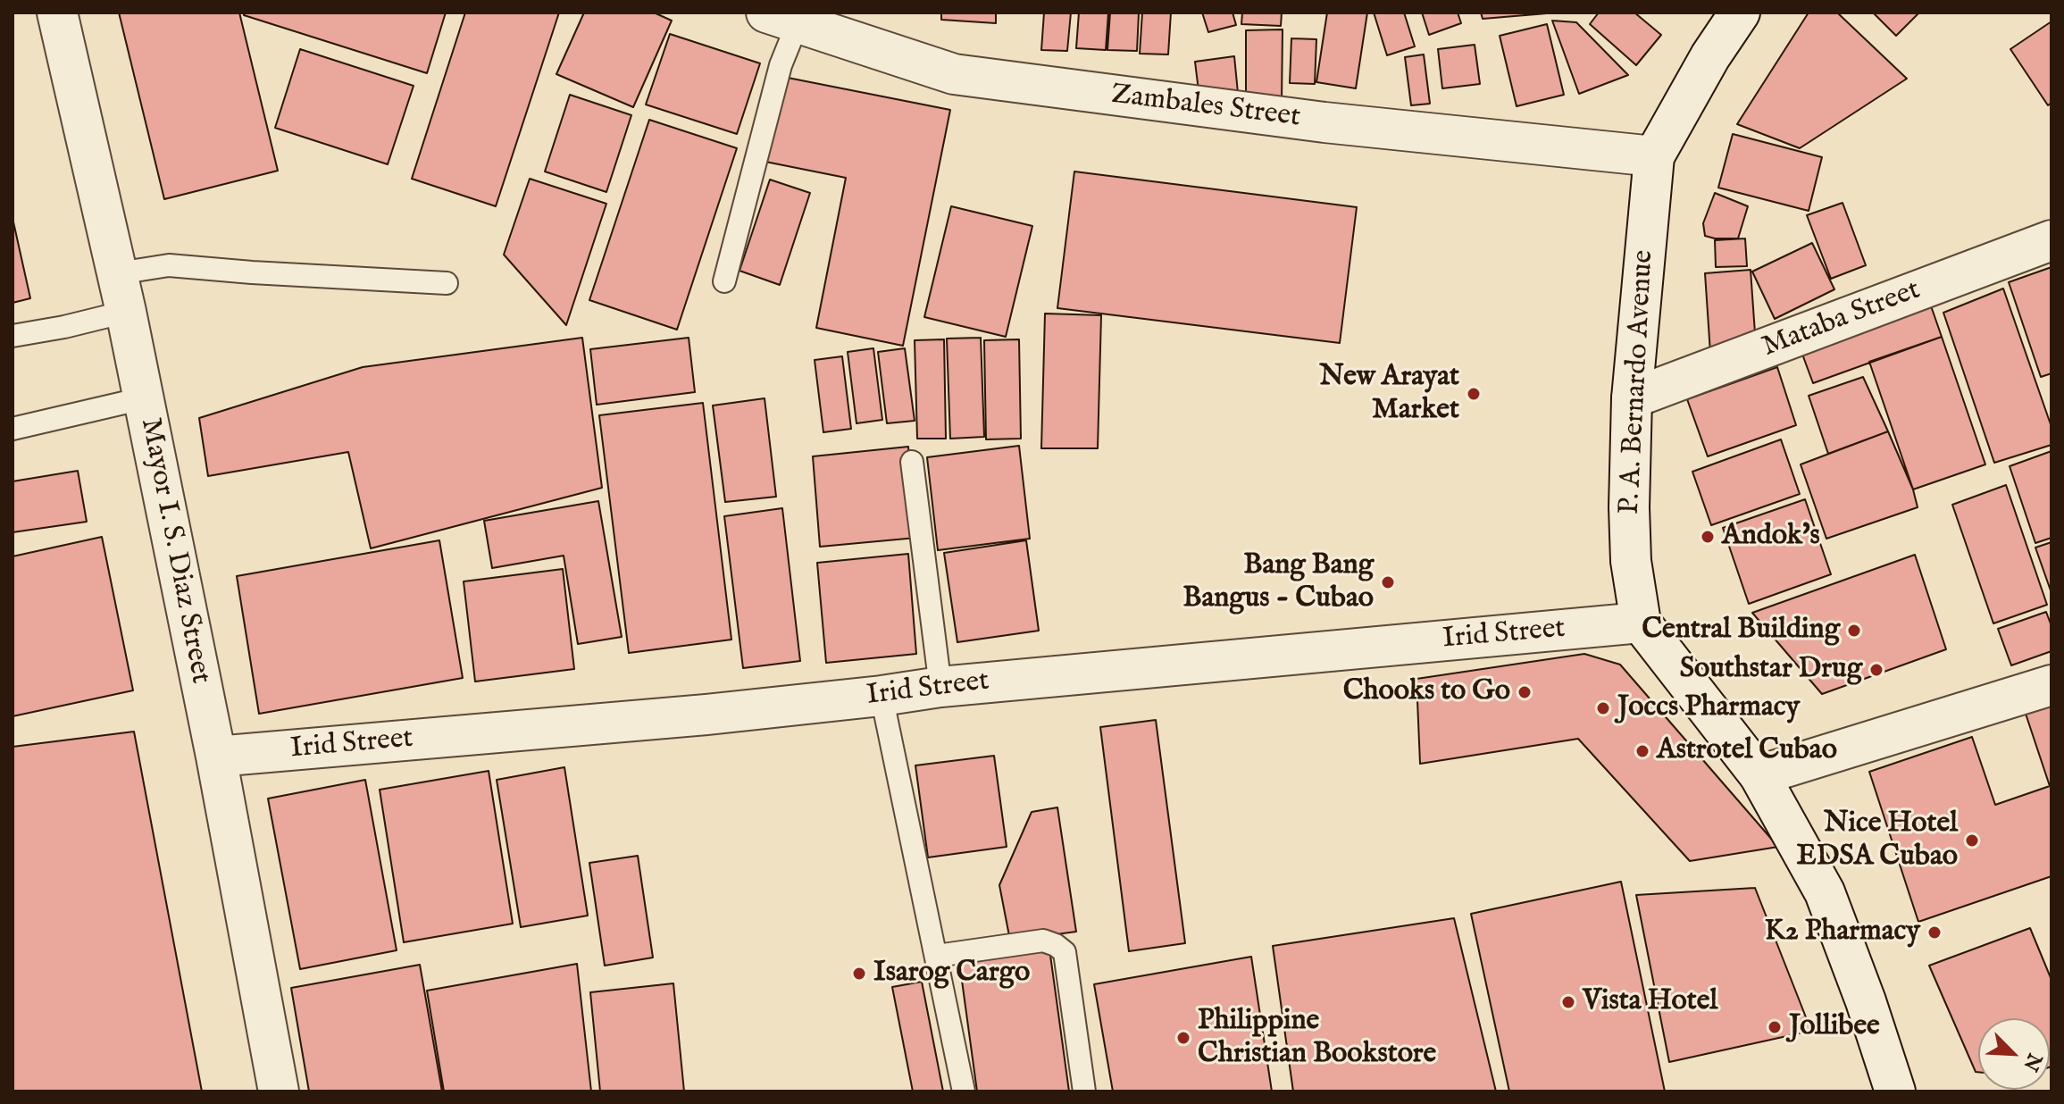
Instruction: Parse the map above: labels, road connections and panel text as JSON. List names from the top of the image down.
{
  "streets": {
    "street": [
      "Zambales Street",
      "Mataba Street",
      "P. A. Bernardo Avenue",
      "Mayor I. S. Diaz Street",
      "Irid Street"
    ]
  },
  "crossings": [
    ["Zambales Street", "P. A. Bernardo Avenue"],
    ["Mataba Street", "P. A. Bernardo Avenue"],
    ["P. A. Bernardo Avenue", "Irid Street"],
    ["Mayor I. S. Diaz Street", "Irid Street"]
  ],
  "places": [
    "New Arayat Market",
    "Andok's",
    "Bang Bang Bangus - Cubao",
    "Central Building",
    "Southstar Drug",
    "Chooks to Go",
    "Joccs Pharmacy",
    "Astrotel Cubao",
    "Nice Hotel EDSA Cubao",
    "K2 Pharmacy",
    "Isarog Cargo",
    "Vista Hotel",
    "Jollibee",
    "Philippine Christian Bookstore"
  ],
  "north": "bottom right"
}
